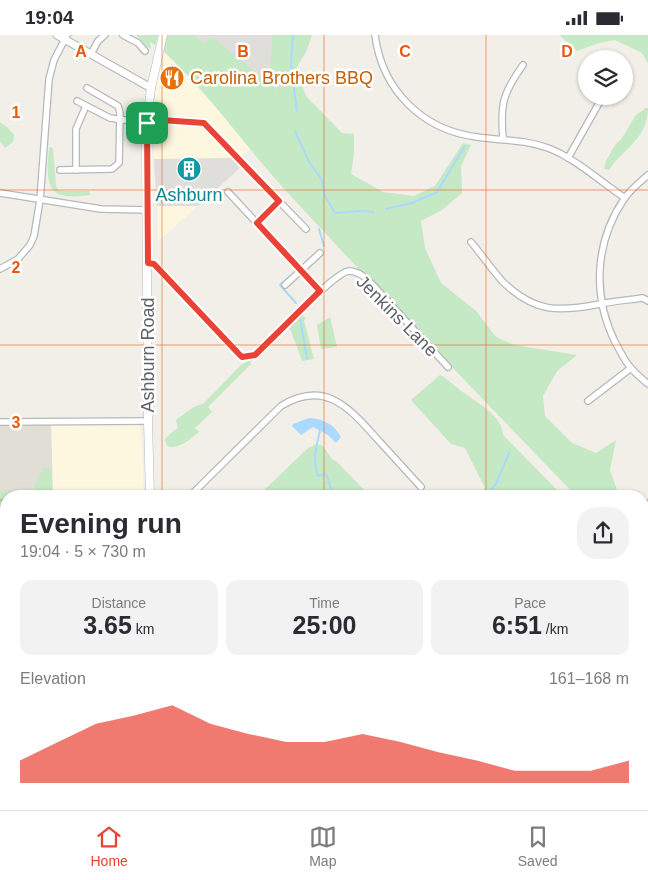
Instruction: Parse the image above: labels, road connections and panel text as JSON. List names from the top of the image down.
{
  "streets": {
    "main road": ["Ashburn Road"],
    "street": ["Jenkins Lane"]
  },
  "crossings": [
    ["Jenkins Lane", "Ashburn Road"]
  ],
  "places": {
    "restaurant": ["Carolina Brothers BBQ"],
    "building": ["Ashburn"]
  },
  "page": {
    "status": "19:04",
    "heading": ["Evening run", "19:04 · 5 × 730 m"],
    "stats": [
      ["Distance", "3.65 km"],
      ["Time", "25:00"],
      ["Pace", "6:51 /km"]
    ],
    "chart": ["Elevation", "161–168 m"],
    "tabs": ["Home", "Map", "Saved"]
  },
  "grid": {
    "columns": [
      "A",
      "B",
      "C",
      "D"
    ],
    "rows": ["1", "2", "3"]
  }
}
